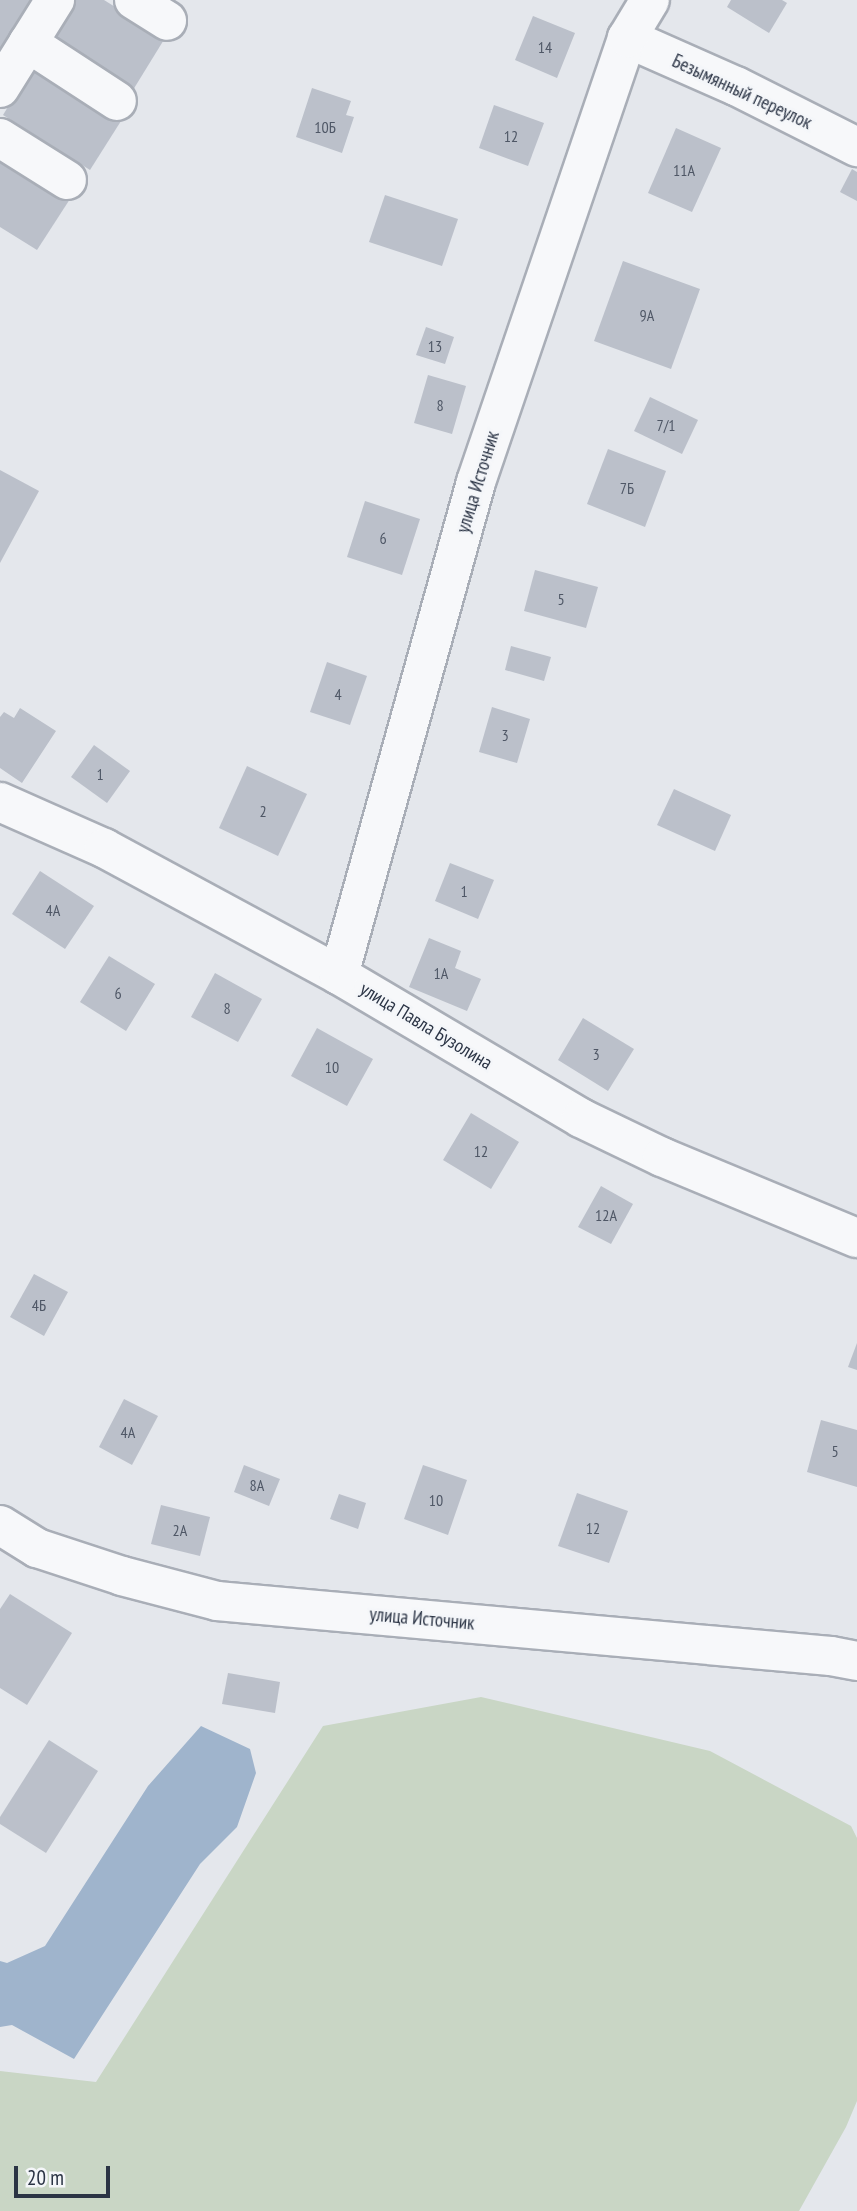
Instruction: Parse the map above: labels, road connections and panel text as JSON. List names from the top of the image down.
{
  "streets": {
    "street": ["Безымянный переулок", "улица Источник", "улица Павла Бузолина"]
  },
  "crossings": [
    ["Безымянный переулок", "улица Источник"],
    ["улица Источник", "улица Павла Бузолина"]
  ],
  "house_numbers": [
    "14",
    "10Б",
    "12",
    "11А",
    "9А",
    "13",
    "8",
    "7/1",
    "7Б",
    "6",
    "5",
    "4",
    "3",
    "1",
    "2",
    "1",
    "4А",
    "1А",
    "6",
    "8",
    "3",
    "10",
    "12",
    "12А",
    "4Б",
    "4А",
    "5",
    "8А",
    "10",
    "12",
    "2А"
  ],
  "scale_bar": "20 m"
}
